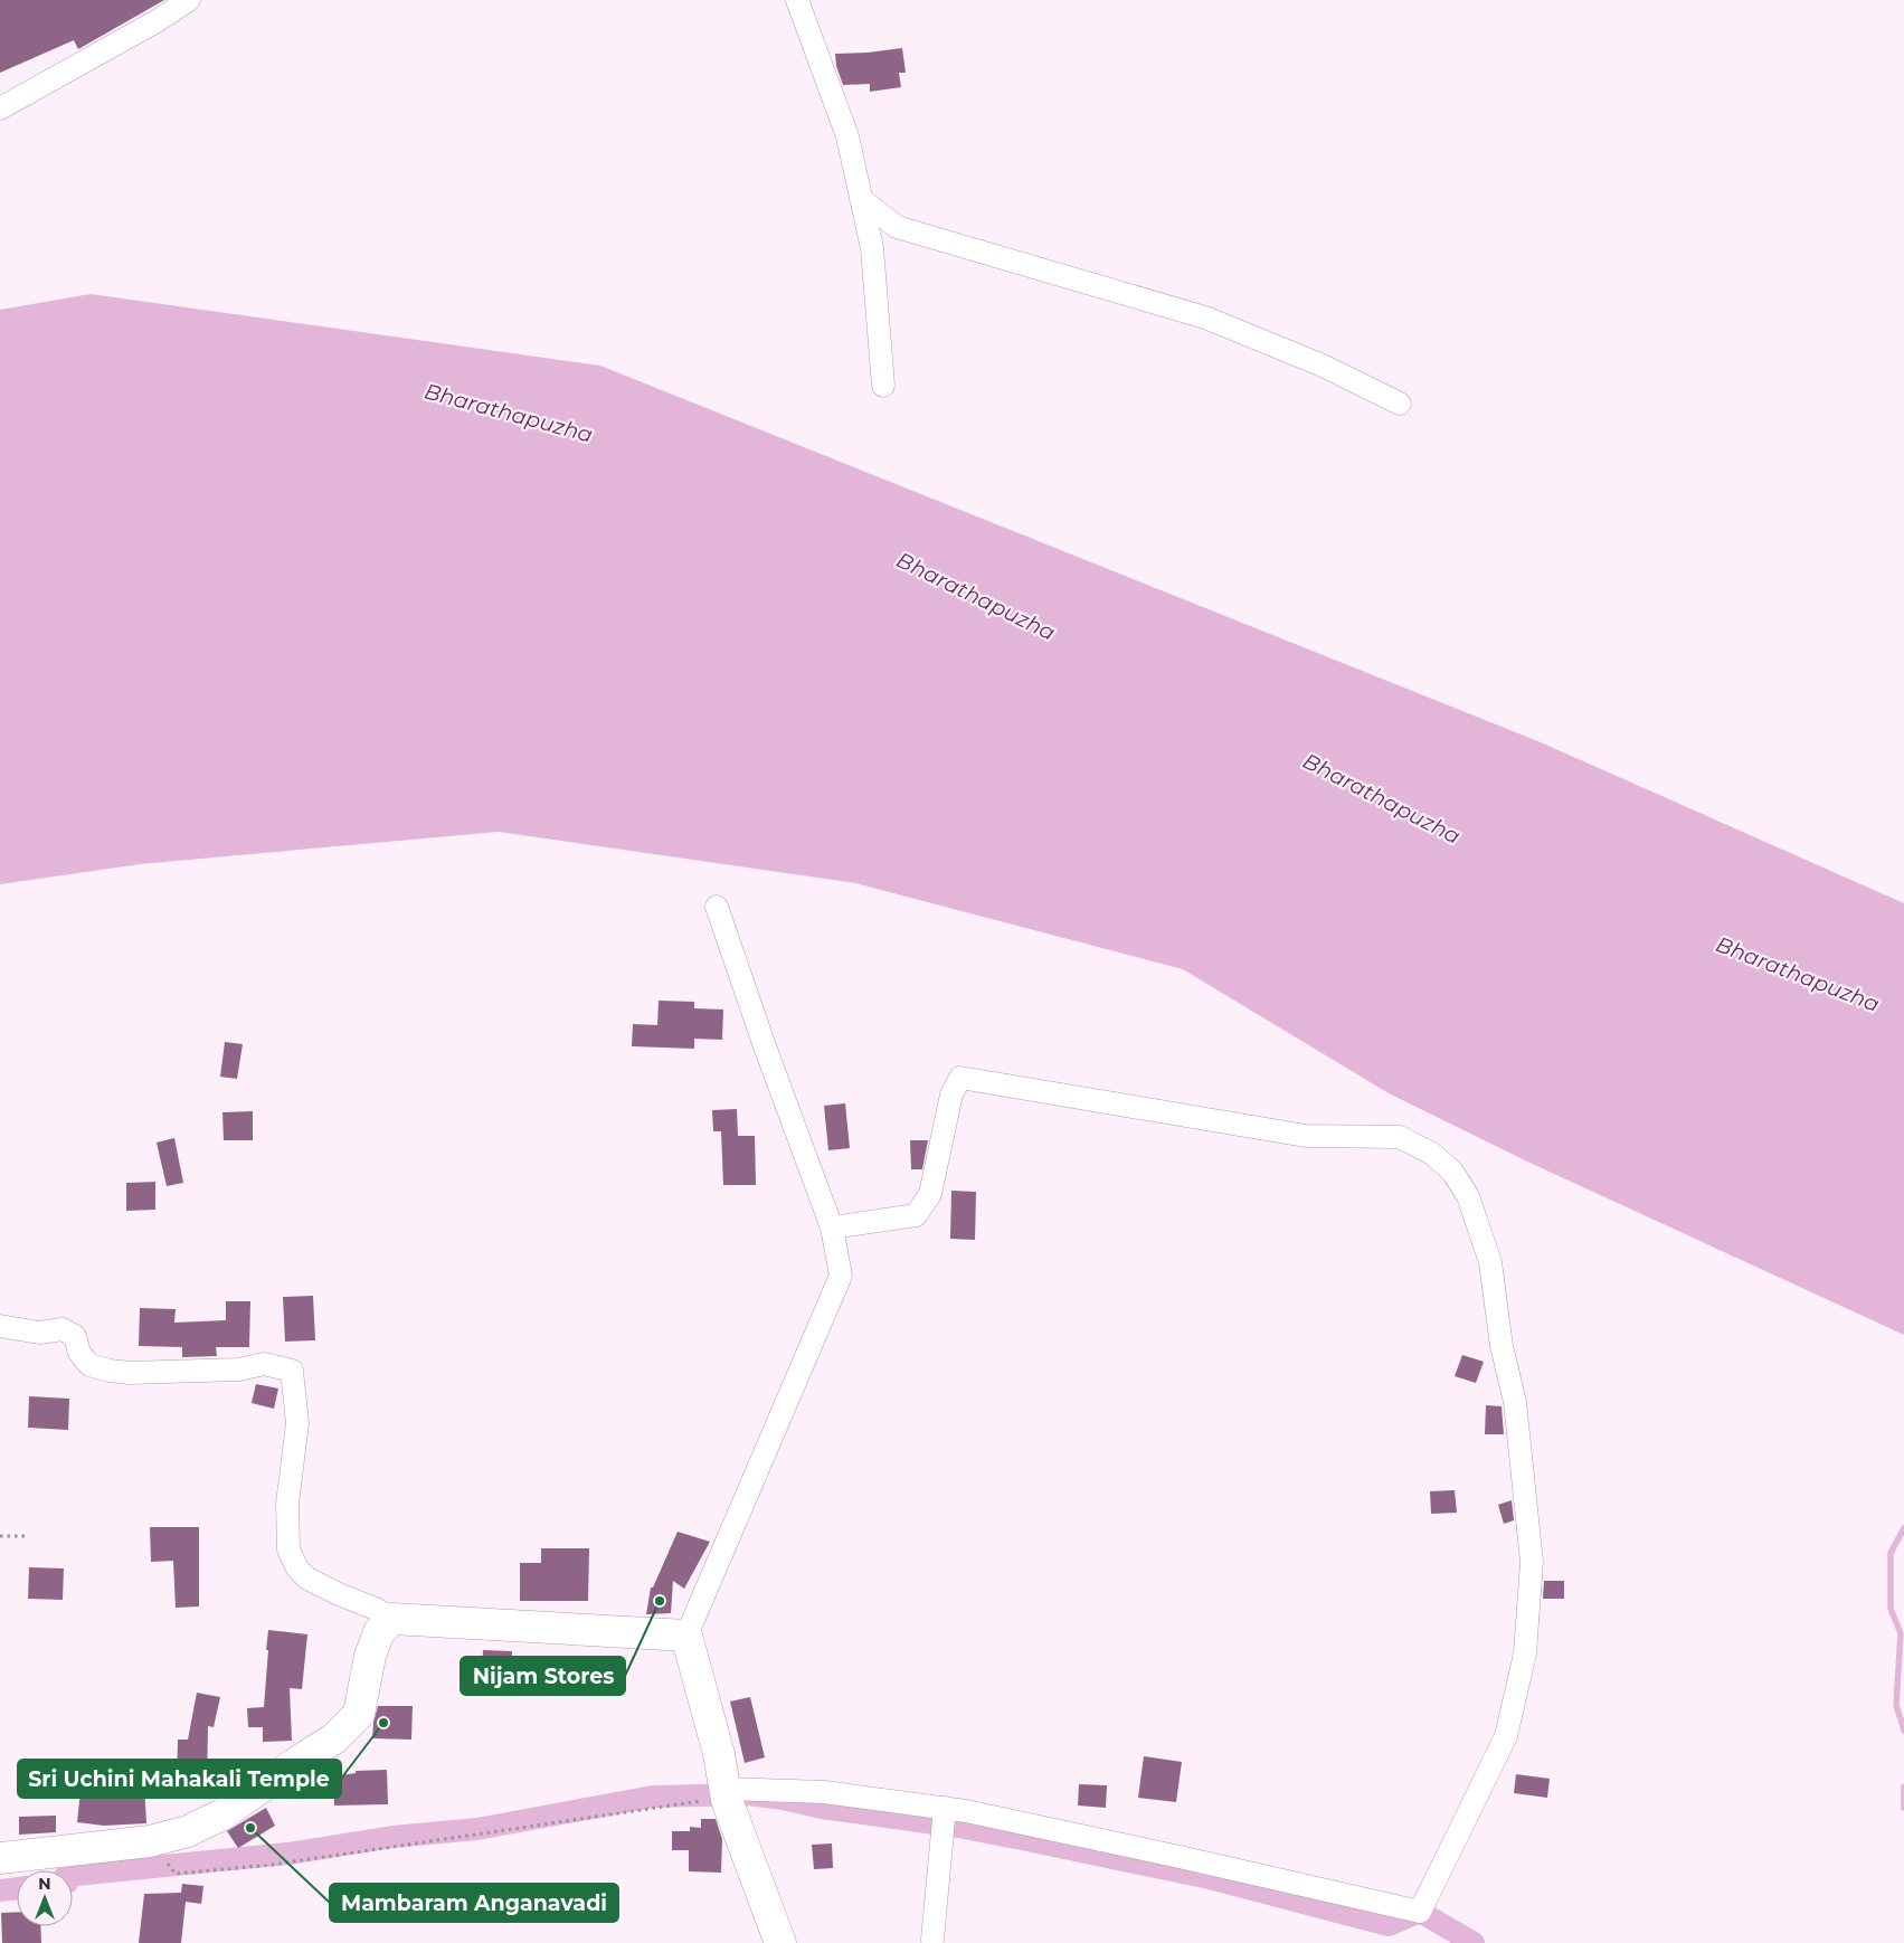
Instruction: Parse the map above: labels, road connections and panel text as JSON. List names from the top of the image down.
{
  "water": ["Bharathapuzha"],
  "places": ["Nijam Stores", "Sri Uchini Mahakali Temple", "Mambaram Anganavadi"],
  "north": "top"
}
